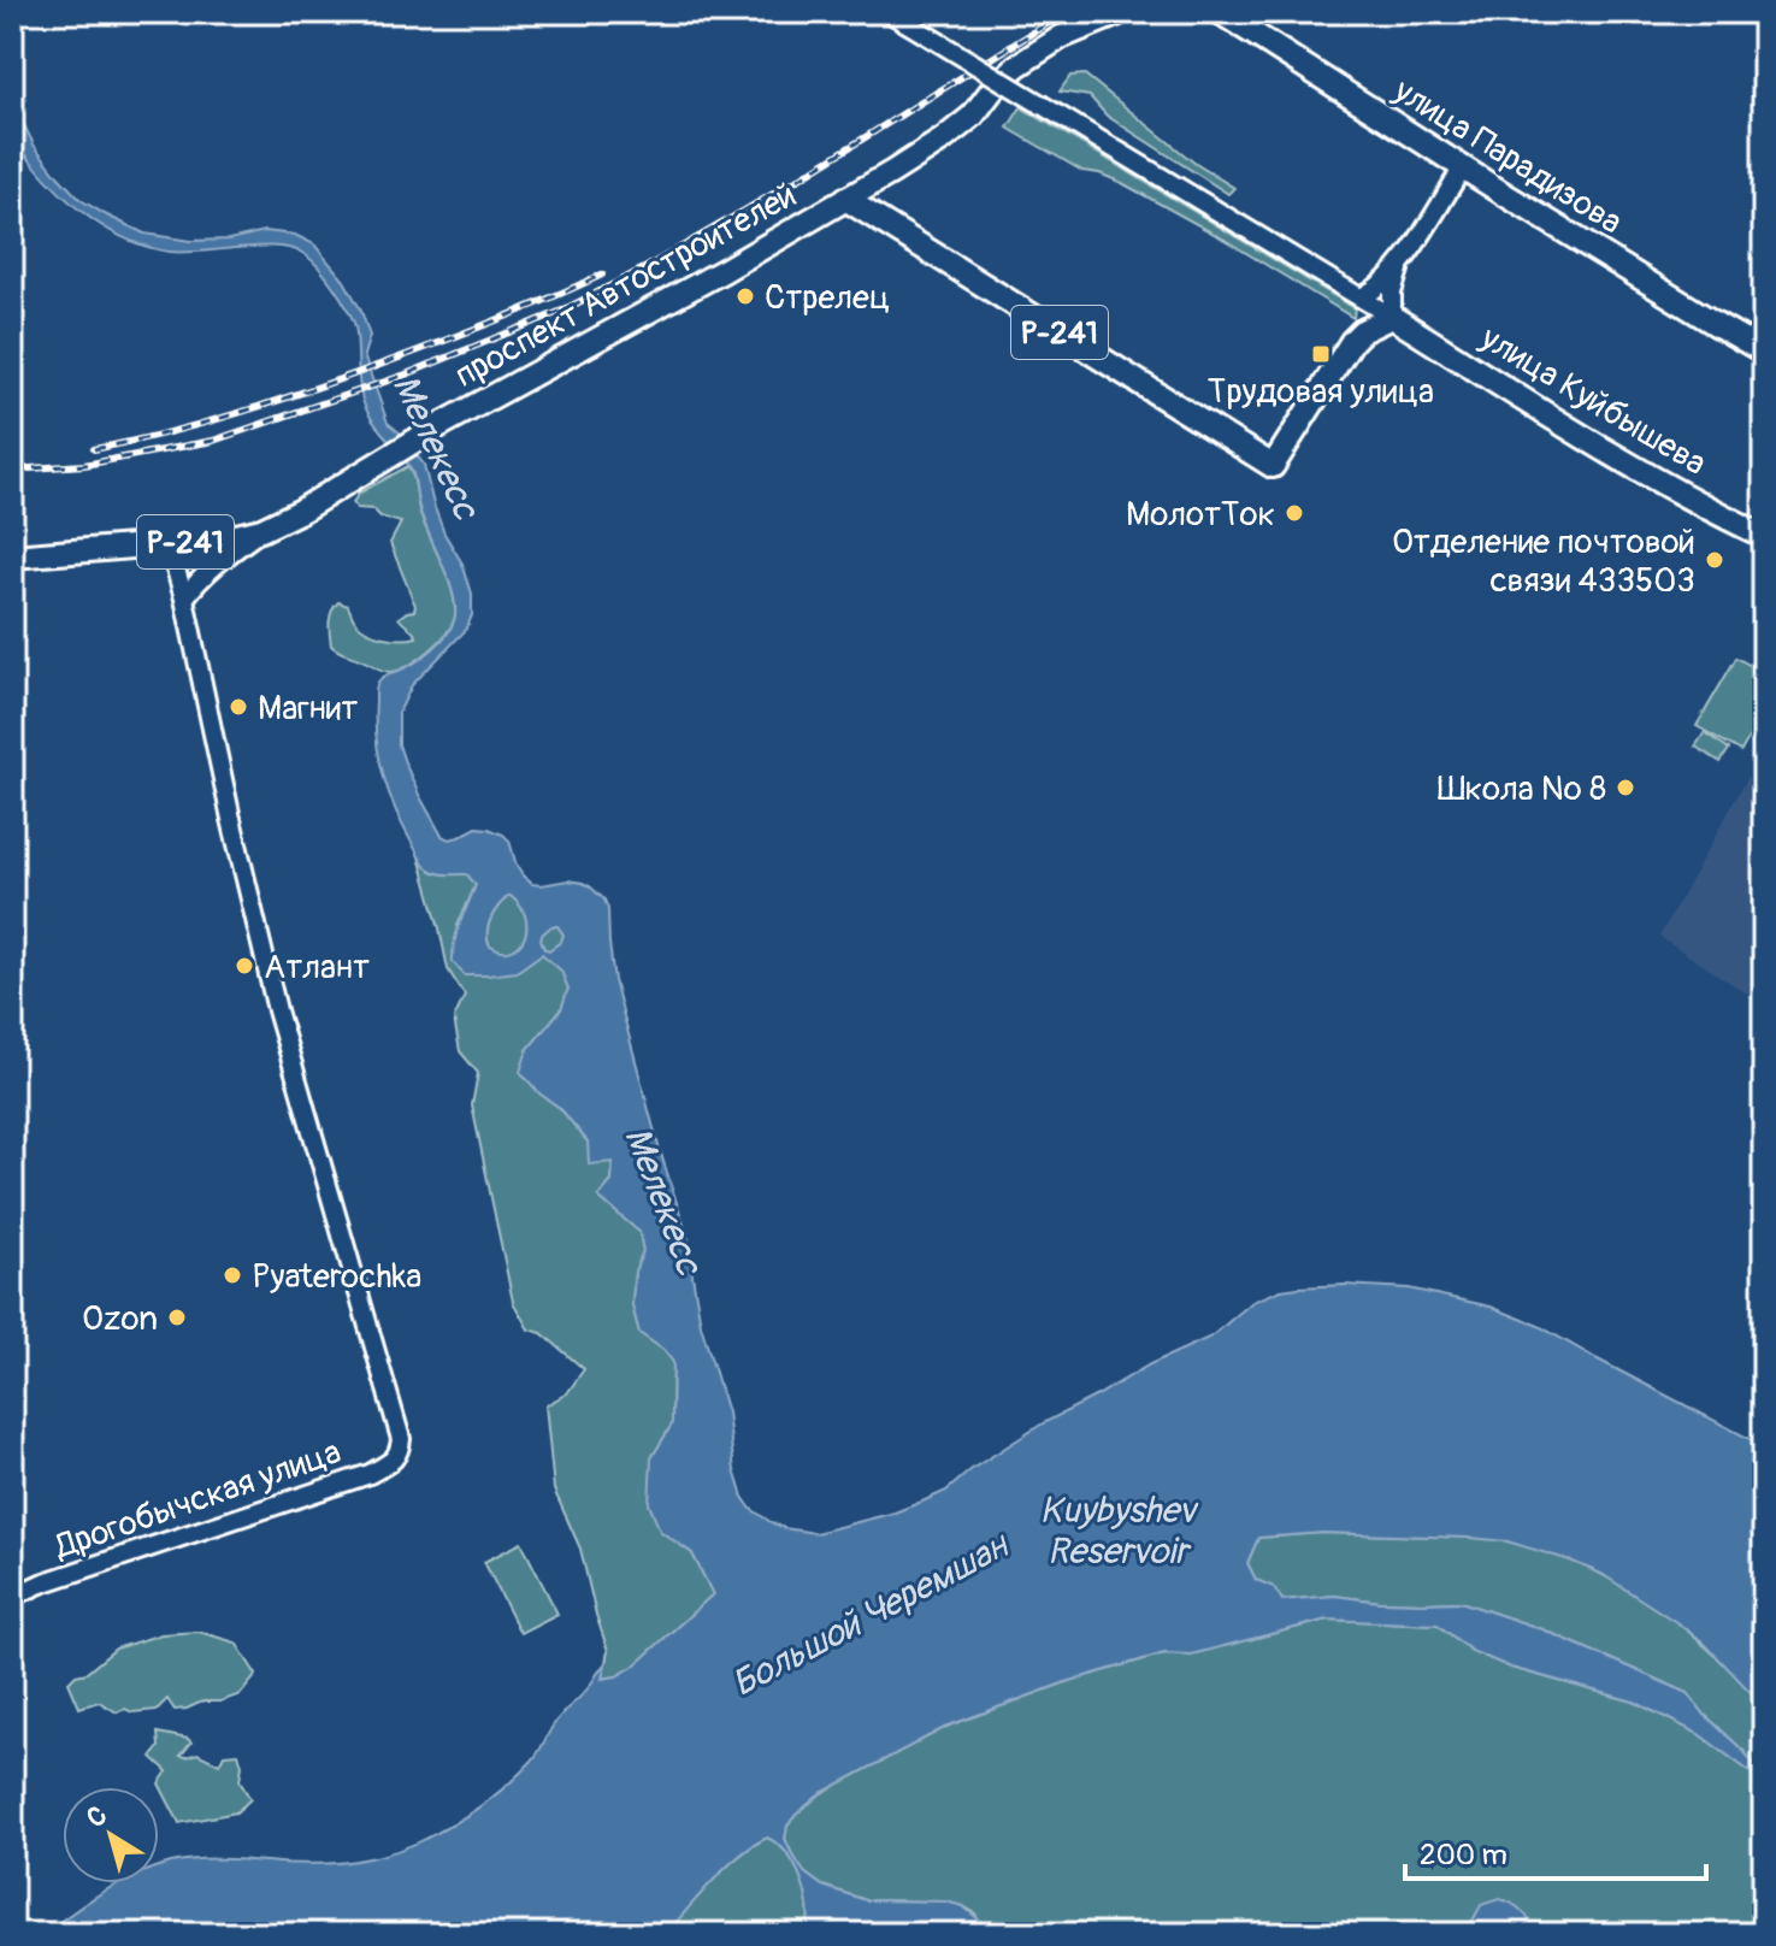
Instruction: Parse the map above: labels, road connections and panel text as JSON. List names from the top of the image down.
{
  "streets": {
    "highway": [
      "улица Парадизова",
      "проспект Автостроителей",
      "Р-241",
      "улица Куйбышева"
    ],
    "street": ["Дрогобычская улица"]
  },
  "crossings": [
    ["проспект Автостроителей", "Р-241"],
    ["Р-241", "улица Куйбышева"]
  ],
  "water": ["Мелекесс", "Kuybyshev Reservoir", "Большой Черемшан"],
  "places": {
    "other": [
      "Стрелец",
      "МолотТок",
      "Отделение почтовой связи 433503",
      "Магнит",
      "Школа № 8",
      "Атлант",
      "Pyaterochka",
      "Ozon"
    ],
    "transit": ["Трудовая улица"]
  },
  "scale_bar": "200 m",
  "north": "top left"
}
